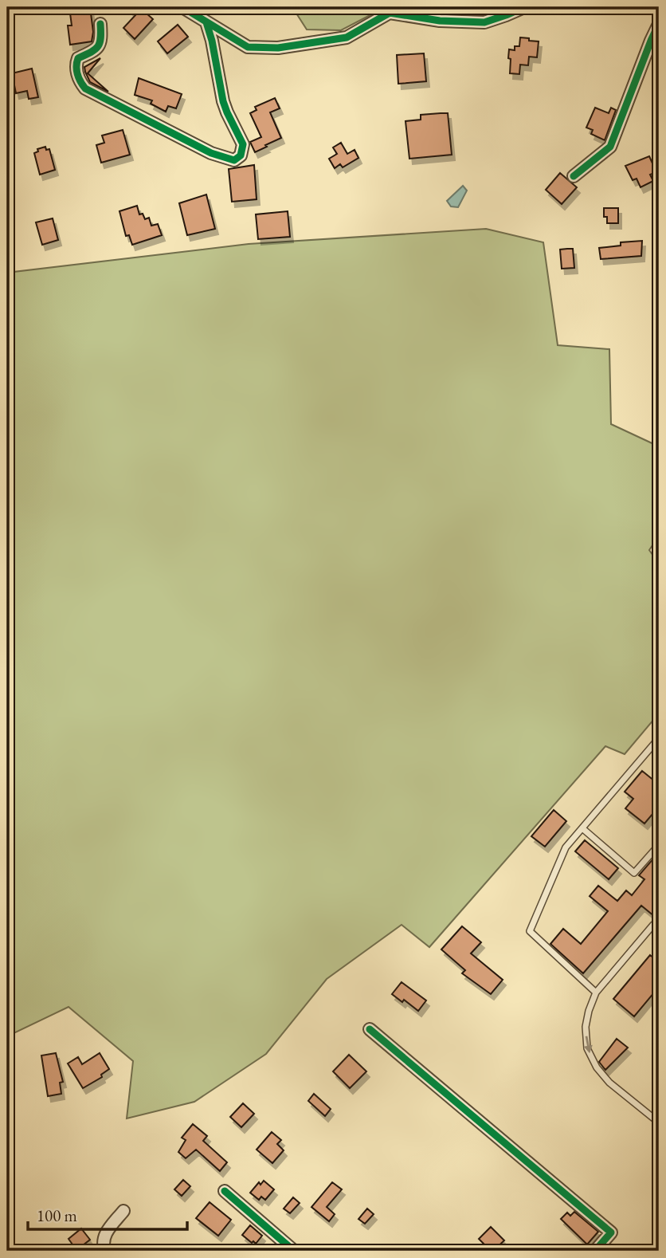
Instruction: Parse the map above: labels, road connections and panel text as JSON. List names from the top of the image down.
{
  "scale_bar": "100 m"
}
